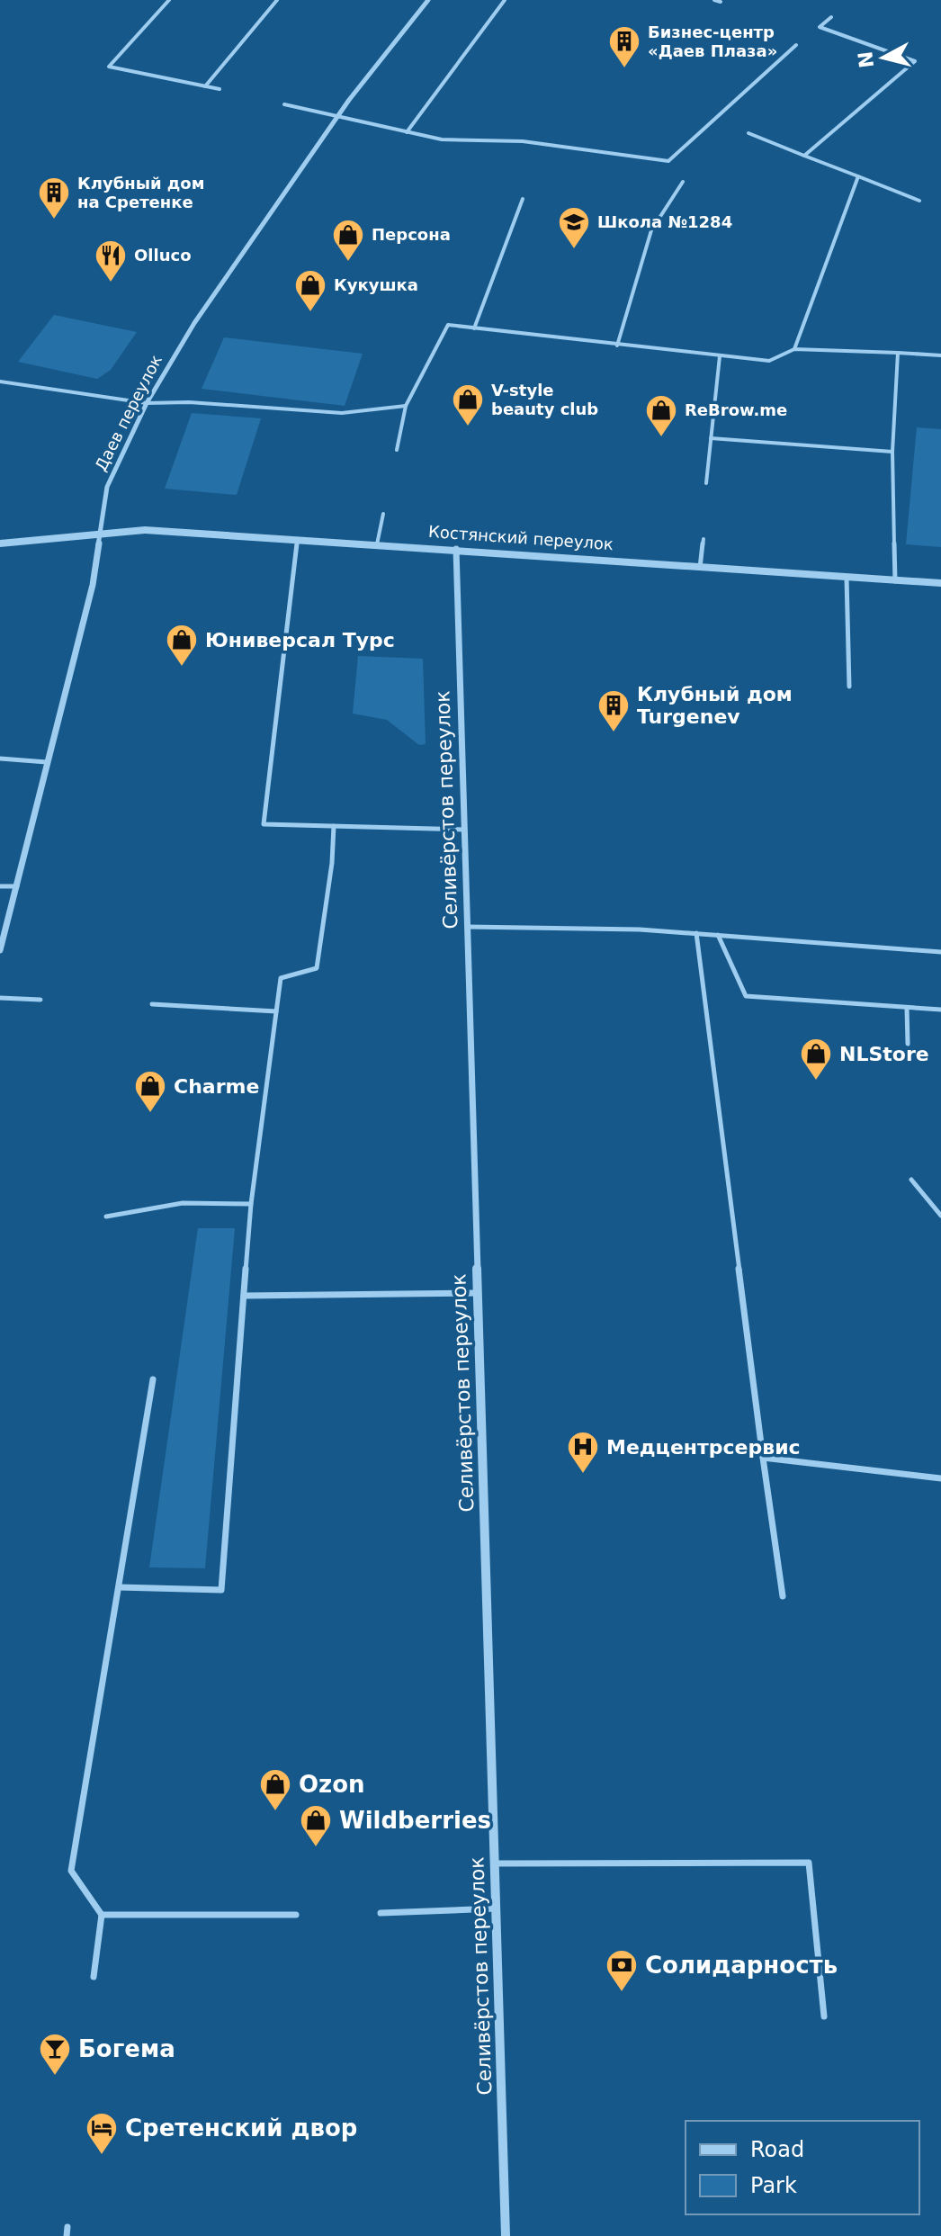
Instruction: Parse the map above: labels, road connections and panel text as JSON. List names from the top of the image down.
{
  "streets": {
    "street": ["Даев переулок", "Костянский переулок", "Селивёрстов переулок"]
  },
  "crossings": [
    ["Даев переулок", "Костянский переулок"],
    ["Костянский переулок", "Селивёрстов переулок"]
  ],
  "places": {
    "building": ["Бизнес-центр «Даев Плаза»", "Клубный дом на Сретенке", "Клубный дом Turgenev"],
    "school or university": ["Школа №1284"],
    "shop": [
      "Персона",
      "Кукушка",
      "V-style beauty club",
      "ReBrow.me",
      "Юниверсал Турс",
      "NLStore",
      "Charme",
      "Ozon",
      "Wildberries"
    ],
    "restaurant": ["Olluco"],
    "hospital": ["Медцентрсервис"],
    "bank": ["Солидарность"],
    "bar": ["Богема"],
    "hotel": ["Сретенский двор"]
  },
  "legend": ["Road", "Park"],
  "north": "left"
}
